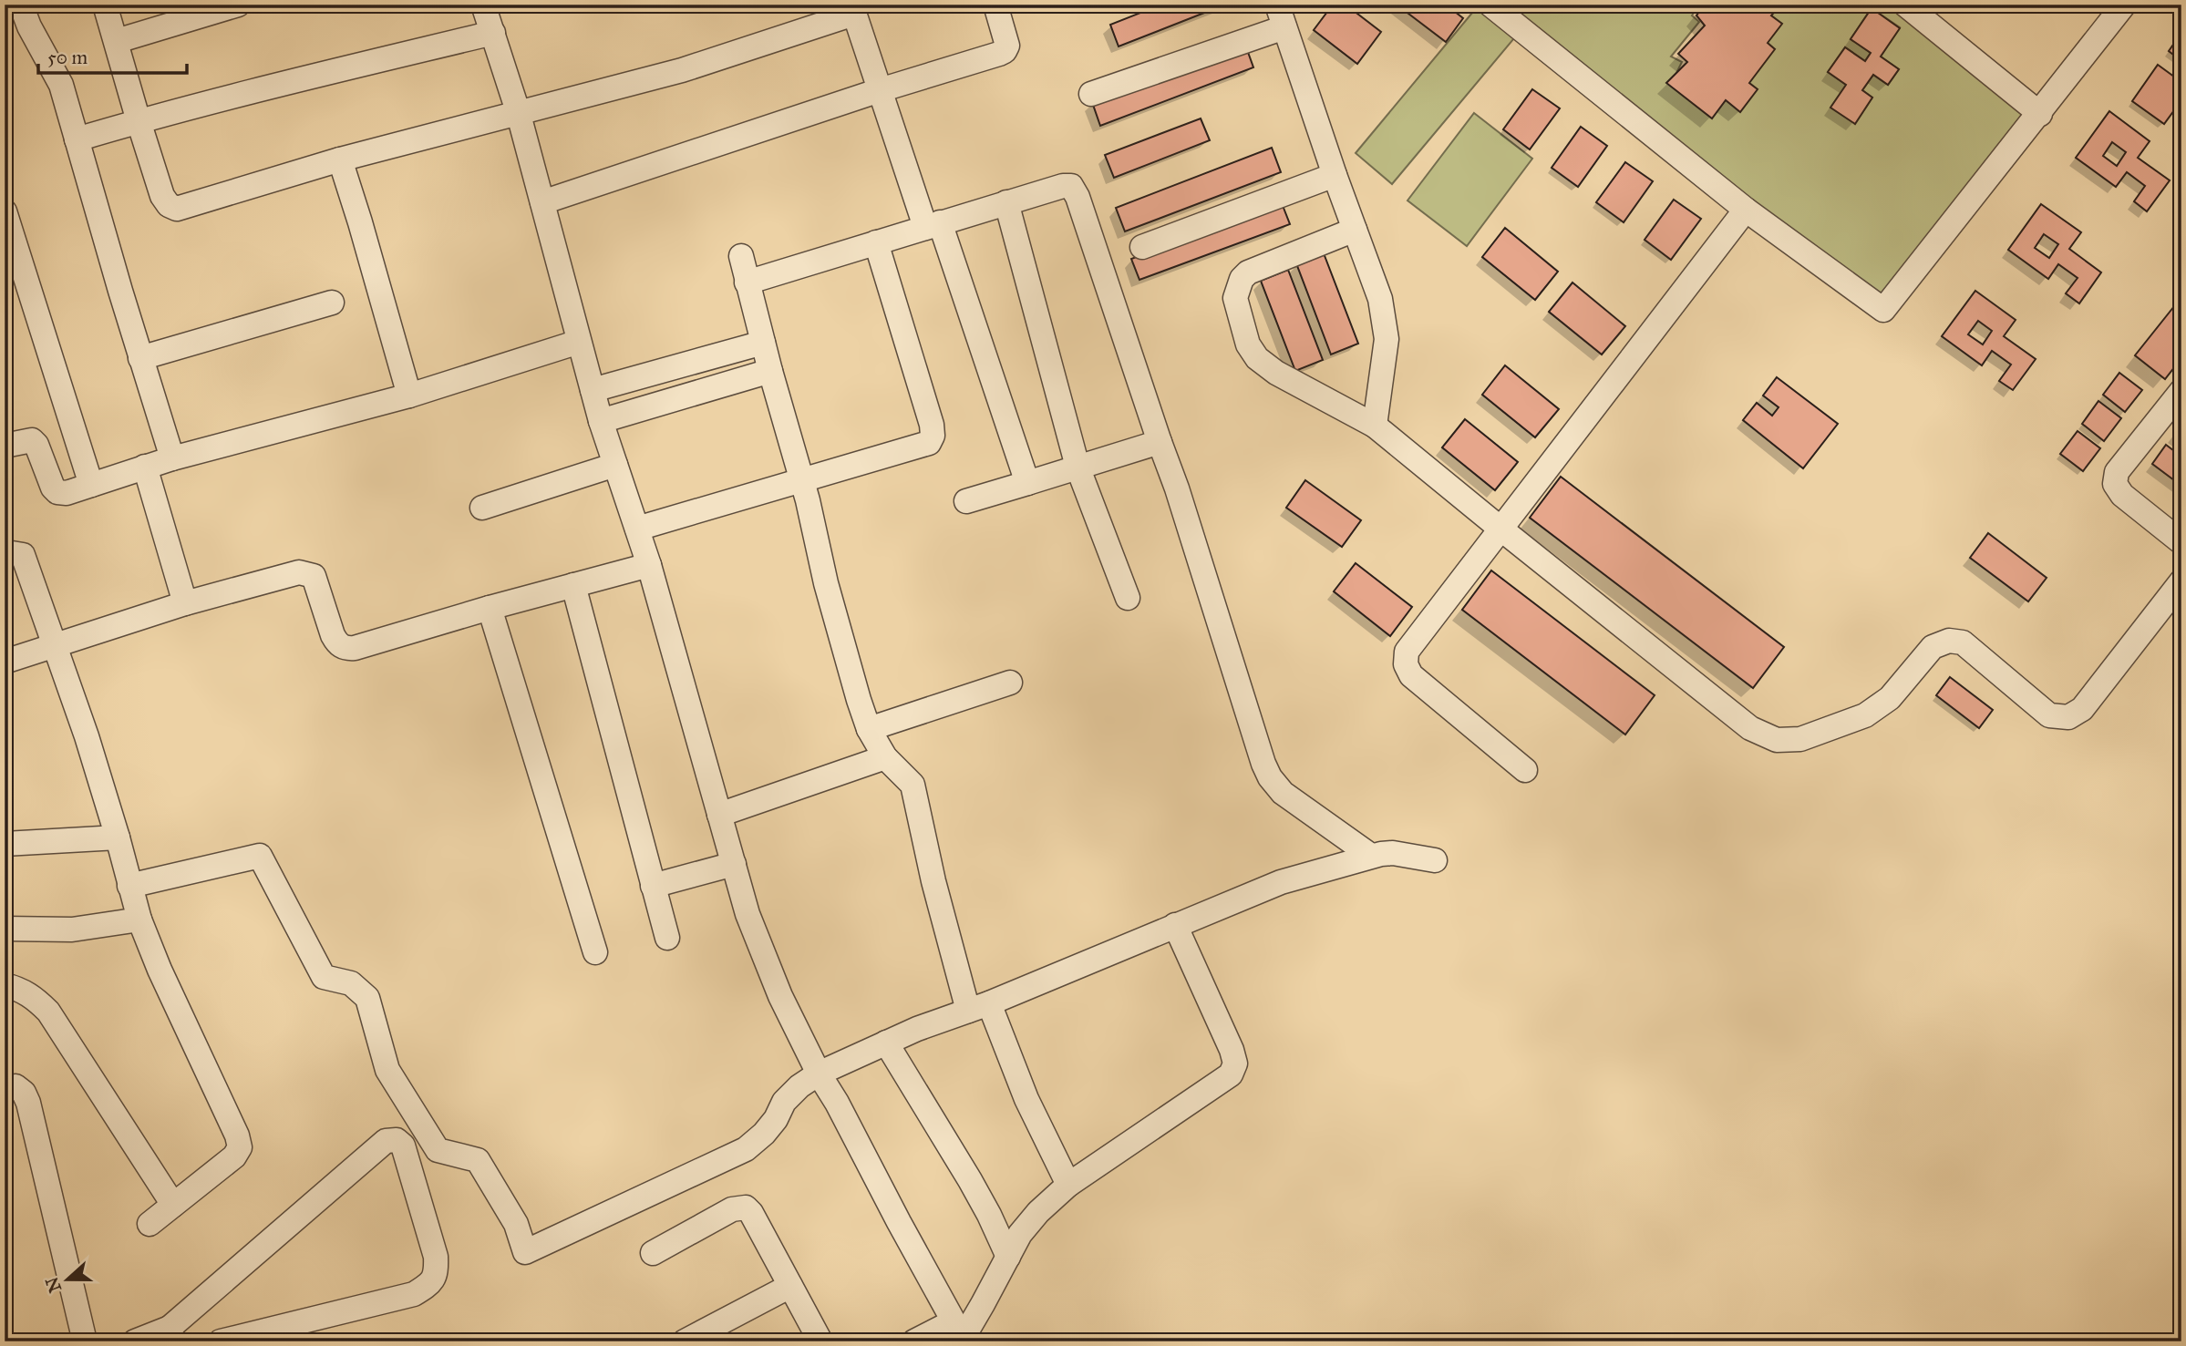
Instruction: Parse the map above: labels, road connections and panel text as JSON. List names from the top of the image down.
{
  "scale_bar": "50 m",
  "north": "left"
}
